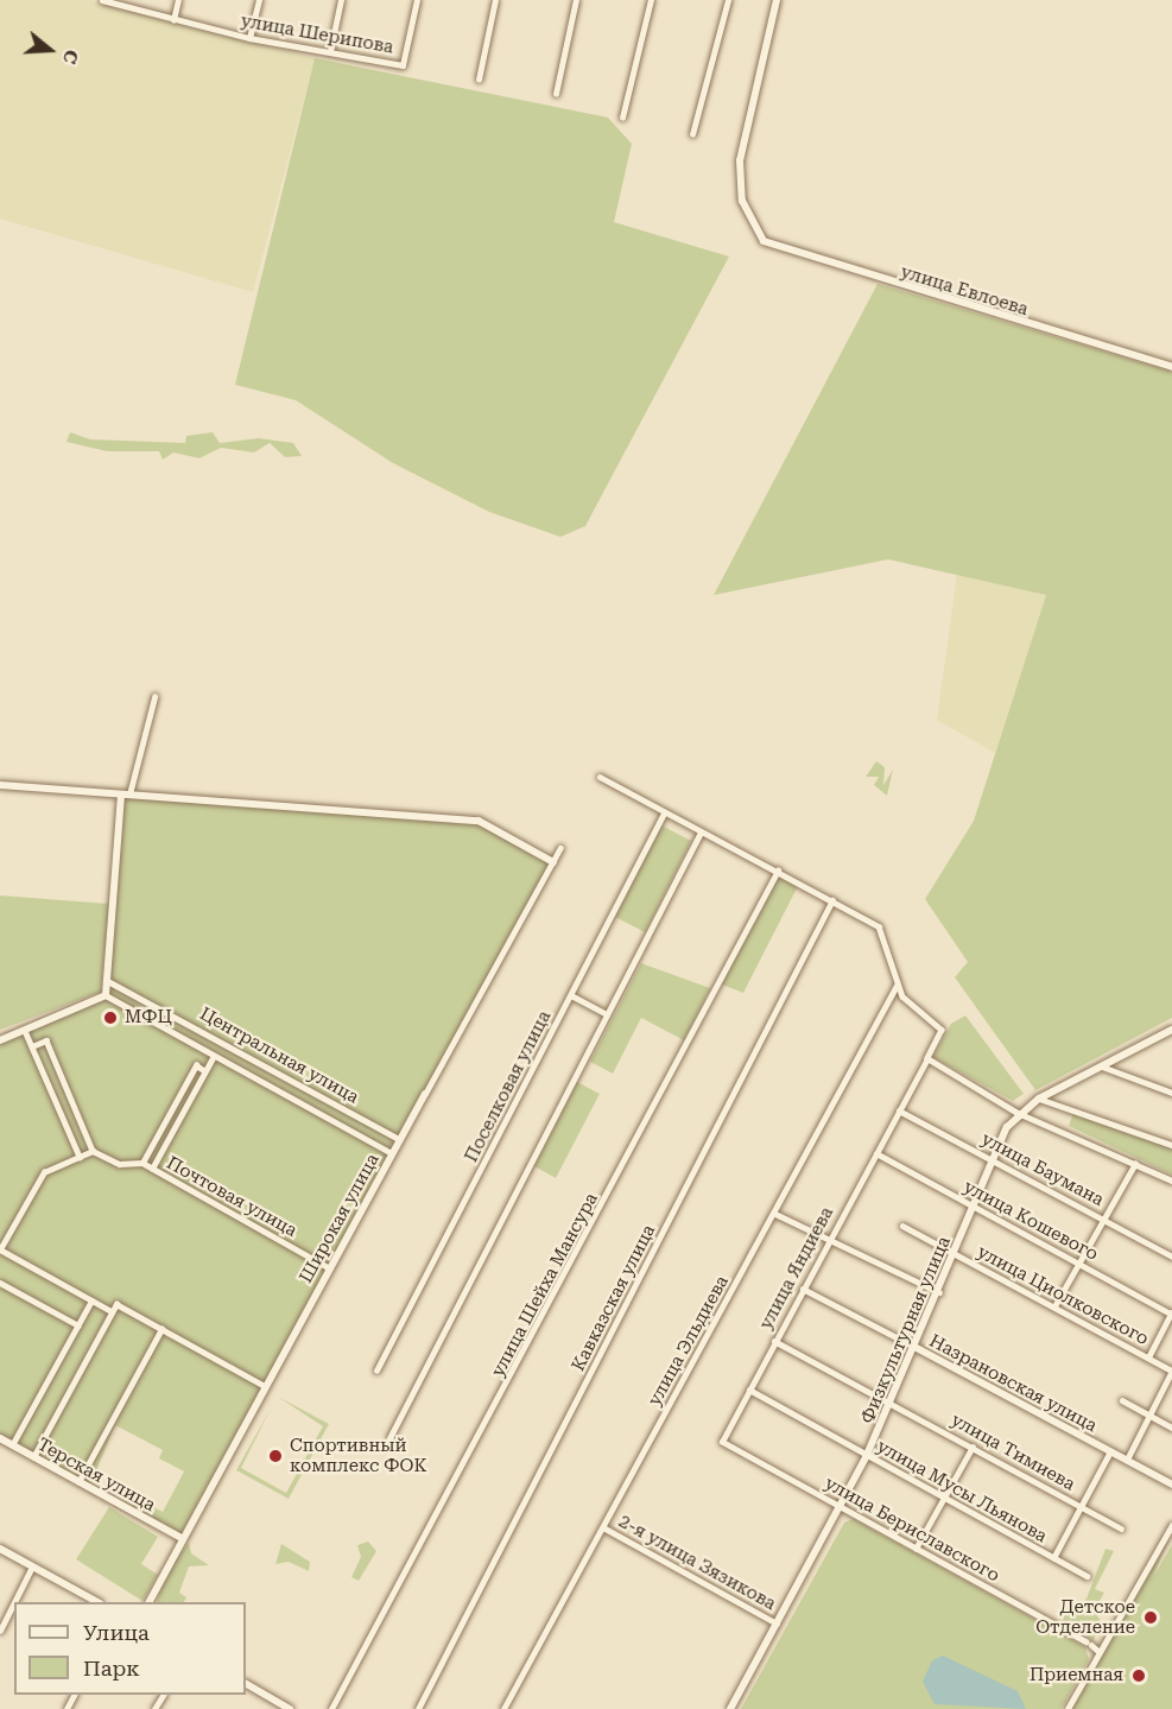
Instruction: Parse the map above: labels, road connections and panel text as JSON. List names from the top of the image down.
{
  "streets": {
    "street": [
      "улица Шерипова",
      "улица Евлоева",
      "Центральная улица",
      "Поселковая улица",
      "улица Баумана",
      "Почтовая улица",
      "Широкая улица",
      "улица Кошевого",
      "улица Яндиева",
      "улица Шейха Мансура",
      "улица Циолковского",
      "Кавказская улица",
      "Физкультурная улица",
      "улица Эльдиева",
      "Назрановская улица",
      "улица Тимиева",
      "Терская улица",
      "улица Мусы Льянова",
      "улица Бериславского",
      "2-я улица Зязикова"
    ]
  },
  "crossings": [
    ["Центральная улица", "Широкая улица"],
    ["улица Баумана", "улица Яндиева"],
    ["улица Баумана", "Физкультурная улица"],
    ["Почтовая улица", "Широкая улица"],
    ["Широкая улица", "Терская улица"],
    ["улица Кошевого", "улица Яндиева"],
    ["улица Кошевого", "Физкультурная улица"],
    ["улица Яндиева", "улица Эльдиева"],
    ["улица Яндиева", "Назрановская улица"],
    ["улица Яндиева", "улица Тимиева"],
    ["улица Яндиева", "улица Мусы Льянова"],
    ["улица Яндиева", "улица Бериславского"],
    ["улица Циолковского", "Физкультурная улица"],
    ["Физкультурная улица", "Назрановская улица"],
    ["Физкультурная улица", "улица Тимиева"],
    ["Физкультурная улица", "улица Мусы Льянова"],
    ["Физкультурная улица", "улица Бериславского"],
    ["Физкультурная улица", "2-я улица Зязикова"],
    ["улица Эльдиева", "2-я улица Зязикова"]
  ],
  "places": [
    "МФЦ",
    "Спортивный комплекс ФОК",
    "Детское Отделение",
    "Приемная"
  ],
  "legend": ["Улица", "Парк"],
  "north": "right"
}
